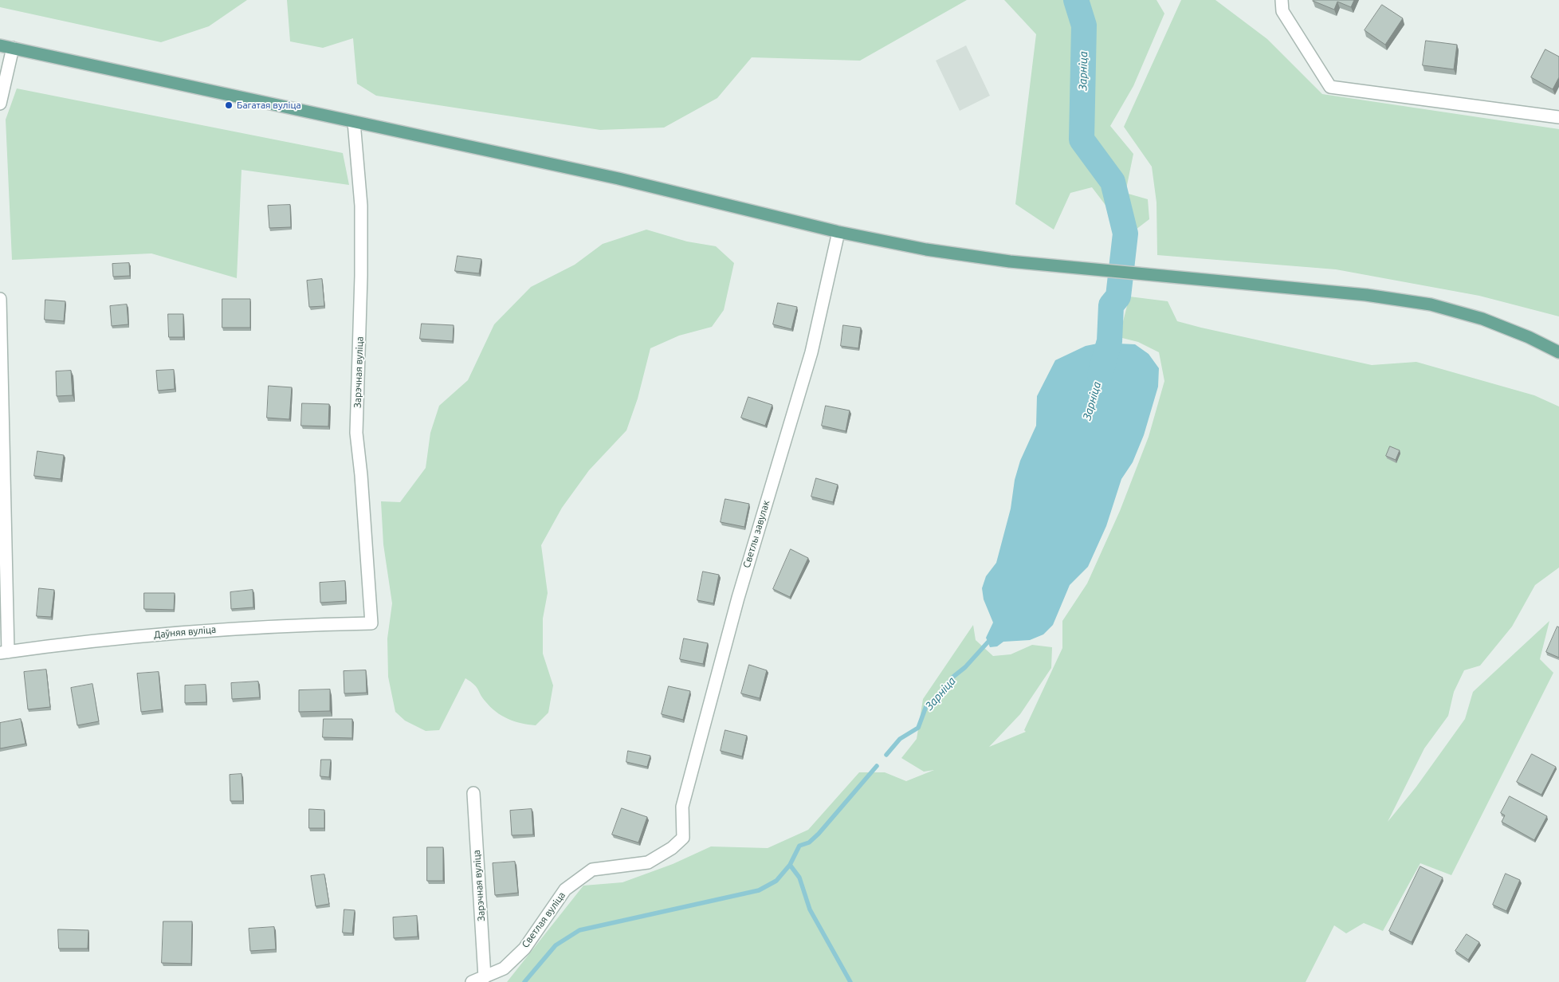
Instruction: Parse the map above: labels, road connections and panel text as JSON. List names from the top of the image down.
{
  "streets": {
    "street": [
      "Зарэчная вуліца",
      "Светлы завулак",
      "Даўняя вуліца",
      "Светлая вуліца"
    ]
  },
  "crossings": [
    ["Зарэчная вуліца", "Даўняя вуліца"],
    ["Зарэчная вуліца", "Светлая вуліца"],
    ["Светлы завулак", "Светлая вуліца"]
  ],
  "water": ["Зарніца"],
  "places": ["Багатая вуліца"]
}
